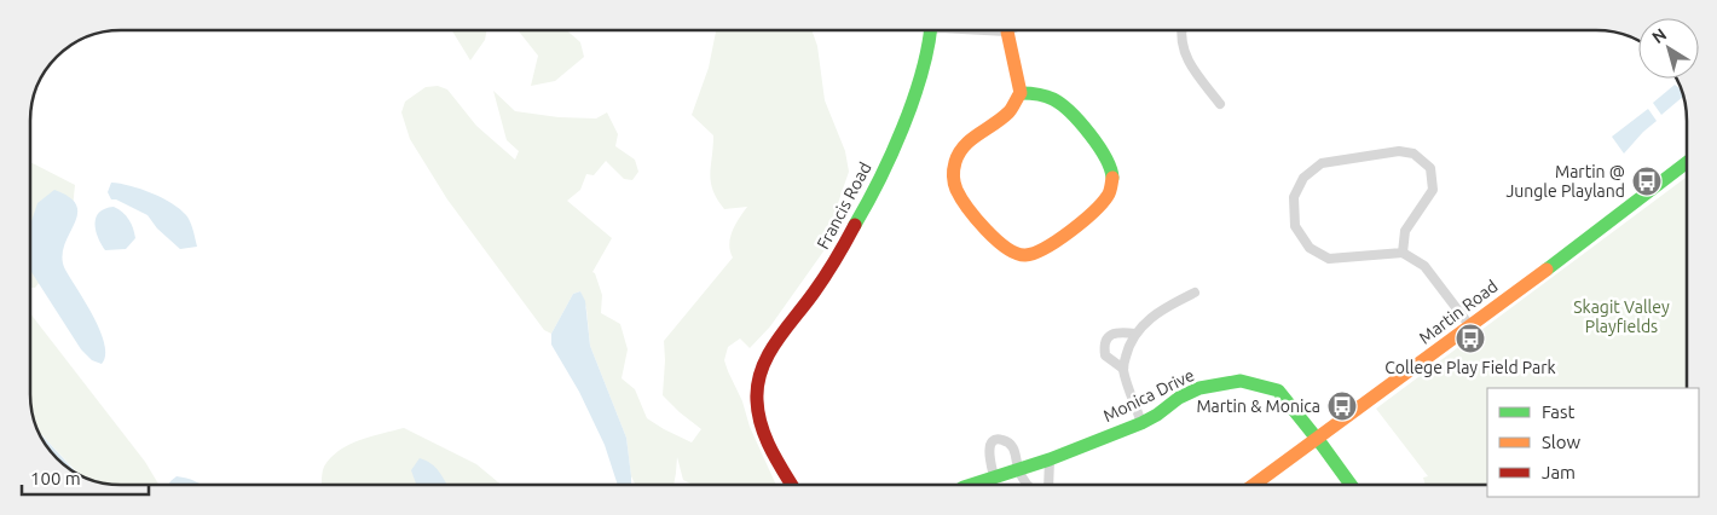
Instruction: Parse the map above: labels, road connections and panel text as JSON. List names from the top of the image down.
{
  "streets": {
    "street": ["Francis Road", "Martin Road", "Monica Drive"]
  },
  "crossings": [
    ["Martin Road", "Monica Drive"]
  ],
  "parks": ["Skagit Valley Playfields"],
  "places": {
    "bus stop": ["Martin @ Jungle Playland", "College Play Field Park", "Martin & Monica"]
  },
  "legend": ["Fast", "Slow", "Jam"],
  "scale_bar": "100 m",
  "north": "top left"
}
